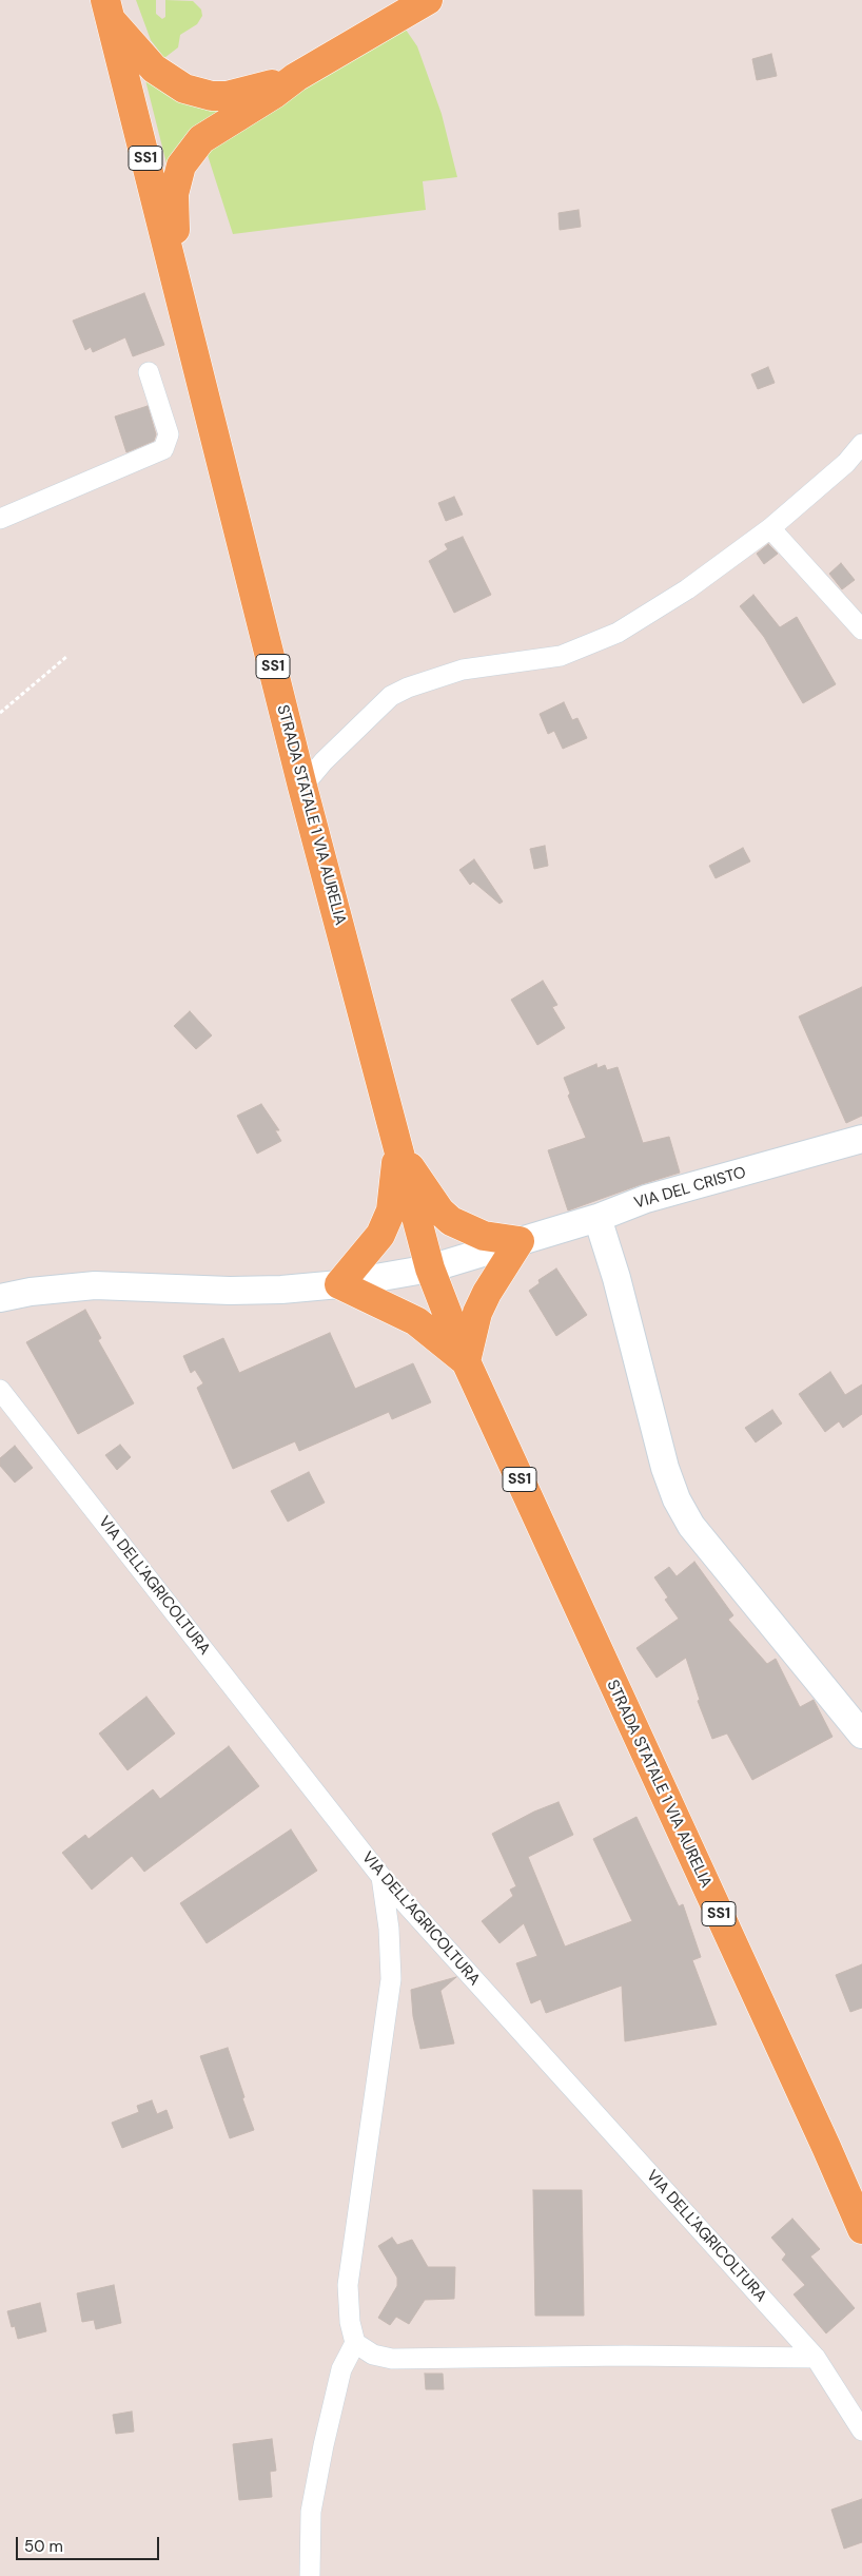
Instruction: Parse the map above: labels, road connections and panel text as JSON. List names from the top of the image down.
{
  "streets": {
    "main road": ["SS1", "STRADA STATALE 1 VIA AURELIA"],
    "street": ["VIA DEL CRISTO", "VIA DELL'AGRICOLTURA"]
  },
  "crossings": [
    ["SS1", "STRADA STATALE 1 VIA AURELIA"],
    ["SS1", "VIA DEL CRISTO"]
  ],
  "scale_bar": "50 m"
}
